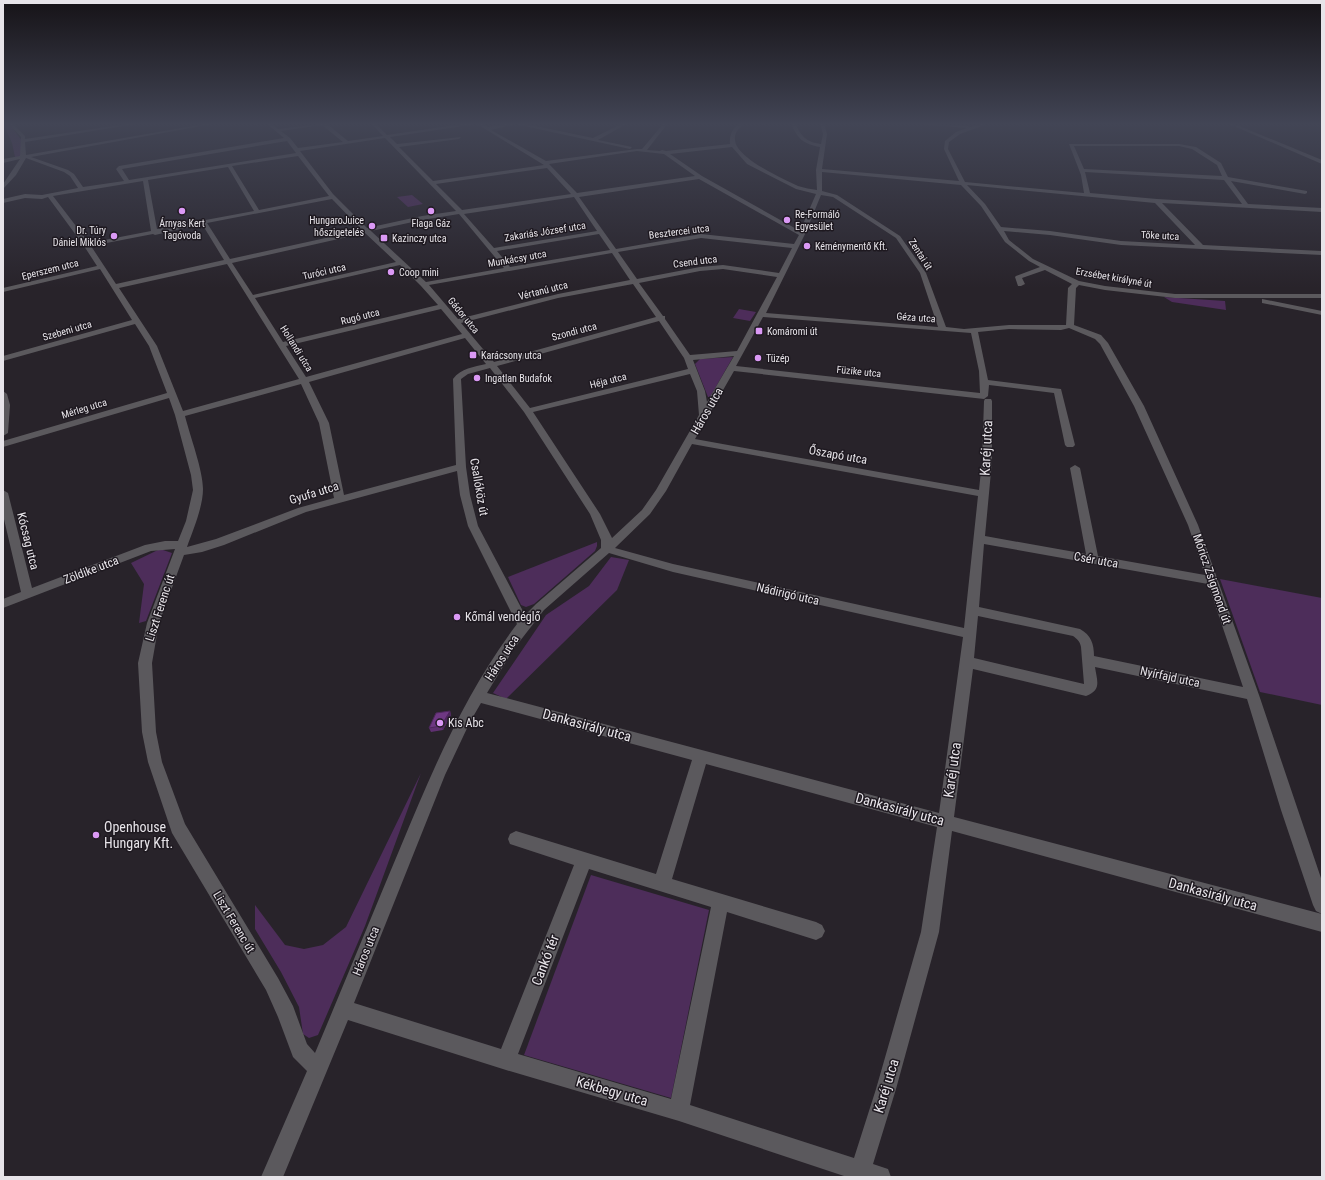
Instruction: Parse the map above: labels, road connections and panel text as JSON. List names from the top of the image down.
{
  "streets": {
    "street": [
      "Zakariás József utca",
      "Besztercei utca",
      "Tőke utca",
      "Zentai út",
      "Munkácsy utca",
      "Csend utca",
      "Eperszem utca",
      "Turóci utca",
      "Erzsébet királyné út",
      "Vértanú utca",
      "Gádor utca",
      "Rugó utca",
      "Géza utca",
      "Szebeni utca",
      "Szondi utca",
      "Hollandi utca",
      "Füzike utca",
      "Héja utca",
      "Mérleg utca",
      "Háros utca",
      "Karéj utca",
      "Őszapó utca",
      "Csallóköz út",
      "Gyufa utca",
      "Kócsag utca",
      "Csér utca",
      "Zöldike utca",
      "Móricz Zsigmond út",
      "Nádirigó utca",
      "Liszt Ferenc út",
      "Nyírfajd utca",
      "Dankasirály utca",
      "Cankó tér",
      "Kékbegy utca"
    ]
  },
  "crossings": [
    ["Besztercei utca", "Munkácsy utca"],
    ["Besztercei utca", "Háros utca"],
    ["Tőke utca", "Erzsébet királyné út"],
    ["Zentai út", "Géza utca"],
    ["Zentai út", "Háros utca"],
    ["Munkácsy utca", "Gádor utca"],
    ["Csend utca", "Vértanú utca"],
    ["Csend utca", "Háros utca"],
    ["Eperszem utca", "Liszt Ferenc út"],
    ["Turóci utca", "Gádor utca"],
    ["Turóci utca", "Hollandi utca"],
    ["Vértanú utca", "Gádor utca"],
    ["Gádor utca", "Rugó utca"],
    ["Gádor utca", "Szondi utca"],
    ["Gádor utca", "Héja utca"],
    ["Gádor utca", "Háros utca"],
    ["Gádor utca", "Csallóköz út"],
    ["Gádor utca", "Nádirigó utca"],
    ["Rugó utca", "Hollandi utca"],
    ["Géza utca", "Háros utca"],
    ["Géza utca", "Karéj utca"],
    ["Géza utca", "Móricz Zsigmond út"],
    ["Szebeni utca", "Liszt Ferenc út"],
    ["Szondi utca", "Csallóköz út"],
    ["Hollandi utca", "Gyufa utca"],
    ["Füzike utca", "Háros utca"],
    ["Füzike utca", "Karéj utca"],
    ["Mérleg utca", "Liszt Ferenc út"],
    ["Háros utca", "Őszapó utca"],
    ["Háros utca", "Csallóköz út"],
    ["Háros utca", "Nádirigó utca"],
    ["Háros utca", "Liszt Ferenc út"],
    ["Háros utca", "Dankasirály utca"],
    ["Háros utca", "Kékbegy utca"],
    ["Karéj utca", "Őszapó utca"],
    ["Karéj utca", "Csér utca"],
    ["Karéj utca", "Nádirigó utca"],
    ["Karéj utca", "Dankasirály utca"],
    ["Karéj utca", "Kékbegy utca"],
    ["Csallóköz út", "Gyufa utca"],
    ["Gyufa utca", "Zöldike utca"],
    ["Gyufa utca", "Liszt Ferenc út"],
    ["Kócsag utca", "Zöldike utca"],
    ["Csér utca", "Móricz Zsigmond út"],
    ["Zöldike utca", "Liszt Ferenc út"],
    ["Móricz Zsigmond út", "Nyírfajd utca"],
    ["Cankó tér", "Kékbegy utca"]
  ],
  "places": {
    "other": [
      "Árnyas Kert Tagóvoda",
      "Flaga Gáz",
      "Re-Formáló Egyesület",
      "HungaroJuice hőszigetelés",
      "Dr. Túry Dániel Miklós",
      "Kéménymentő Kft.",
      "Coop mini",
      "Tüzép",
      "Ingatlan Budafok",
      "Kőmál vendéglő",
      "Kis Abc",
      "Openhouse Hungary Kft."
    ],
    "transit": ["Kazinczy utca", "Komáromi út", "Karácsony utca"]
  }
}
